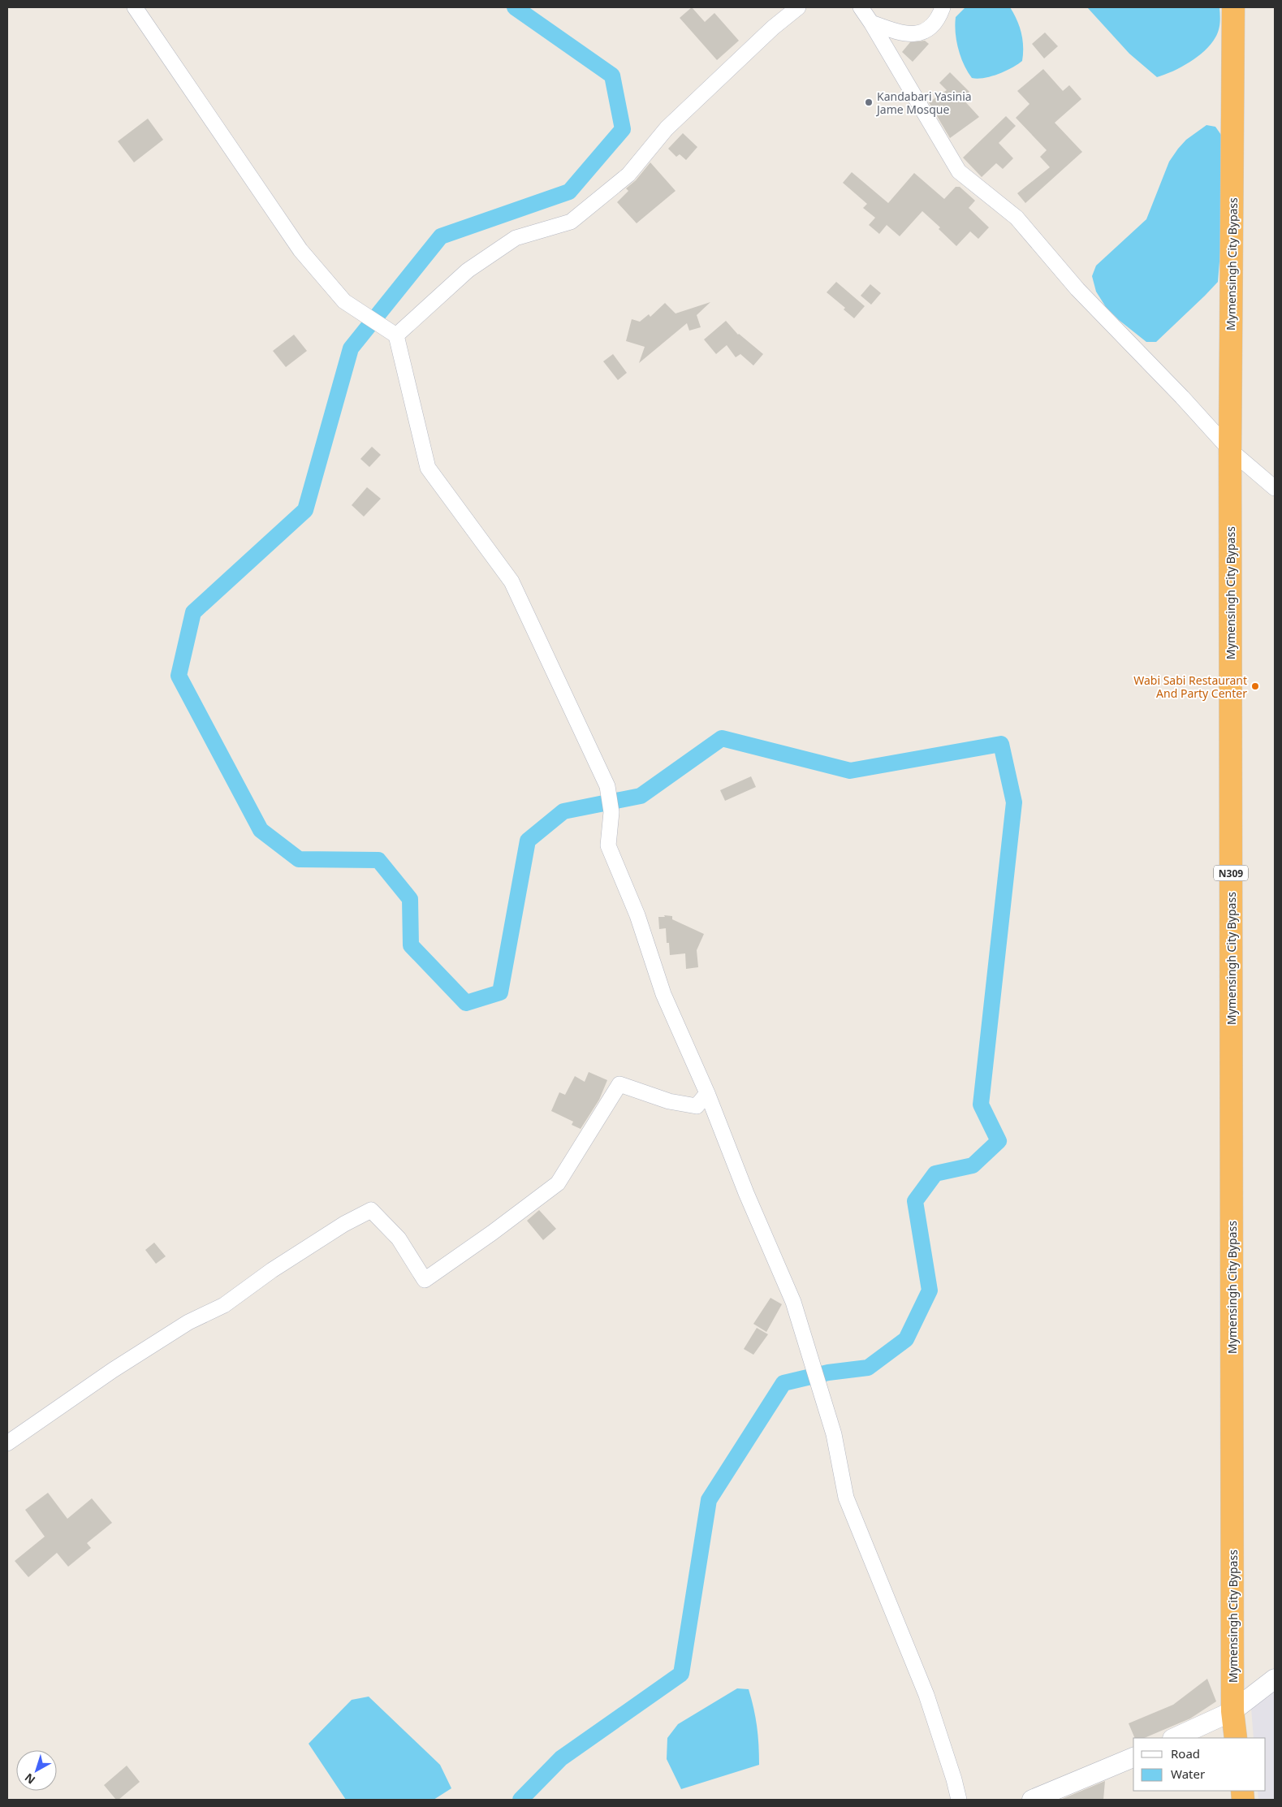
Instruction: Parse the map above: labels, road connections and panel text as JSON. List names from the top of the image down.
{
  "streets": {
    "highway": ["Mymensingh City Bypass", "N309"]
  },
  "places": ["Kandabari Yasinia Jame Mosque", "Wabi Sabi Restaurant And Party Center"],
  "legend": ["Road", "Water"],
  "north": "bottom left"
}
